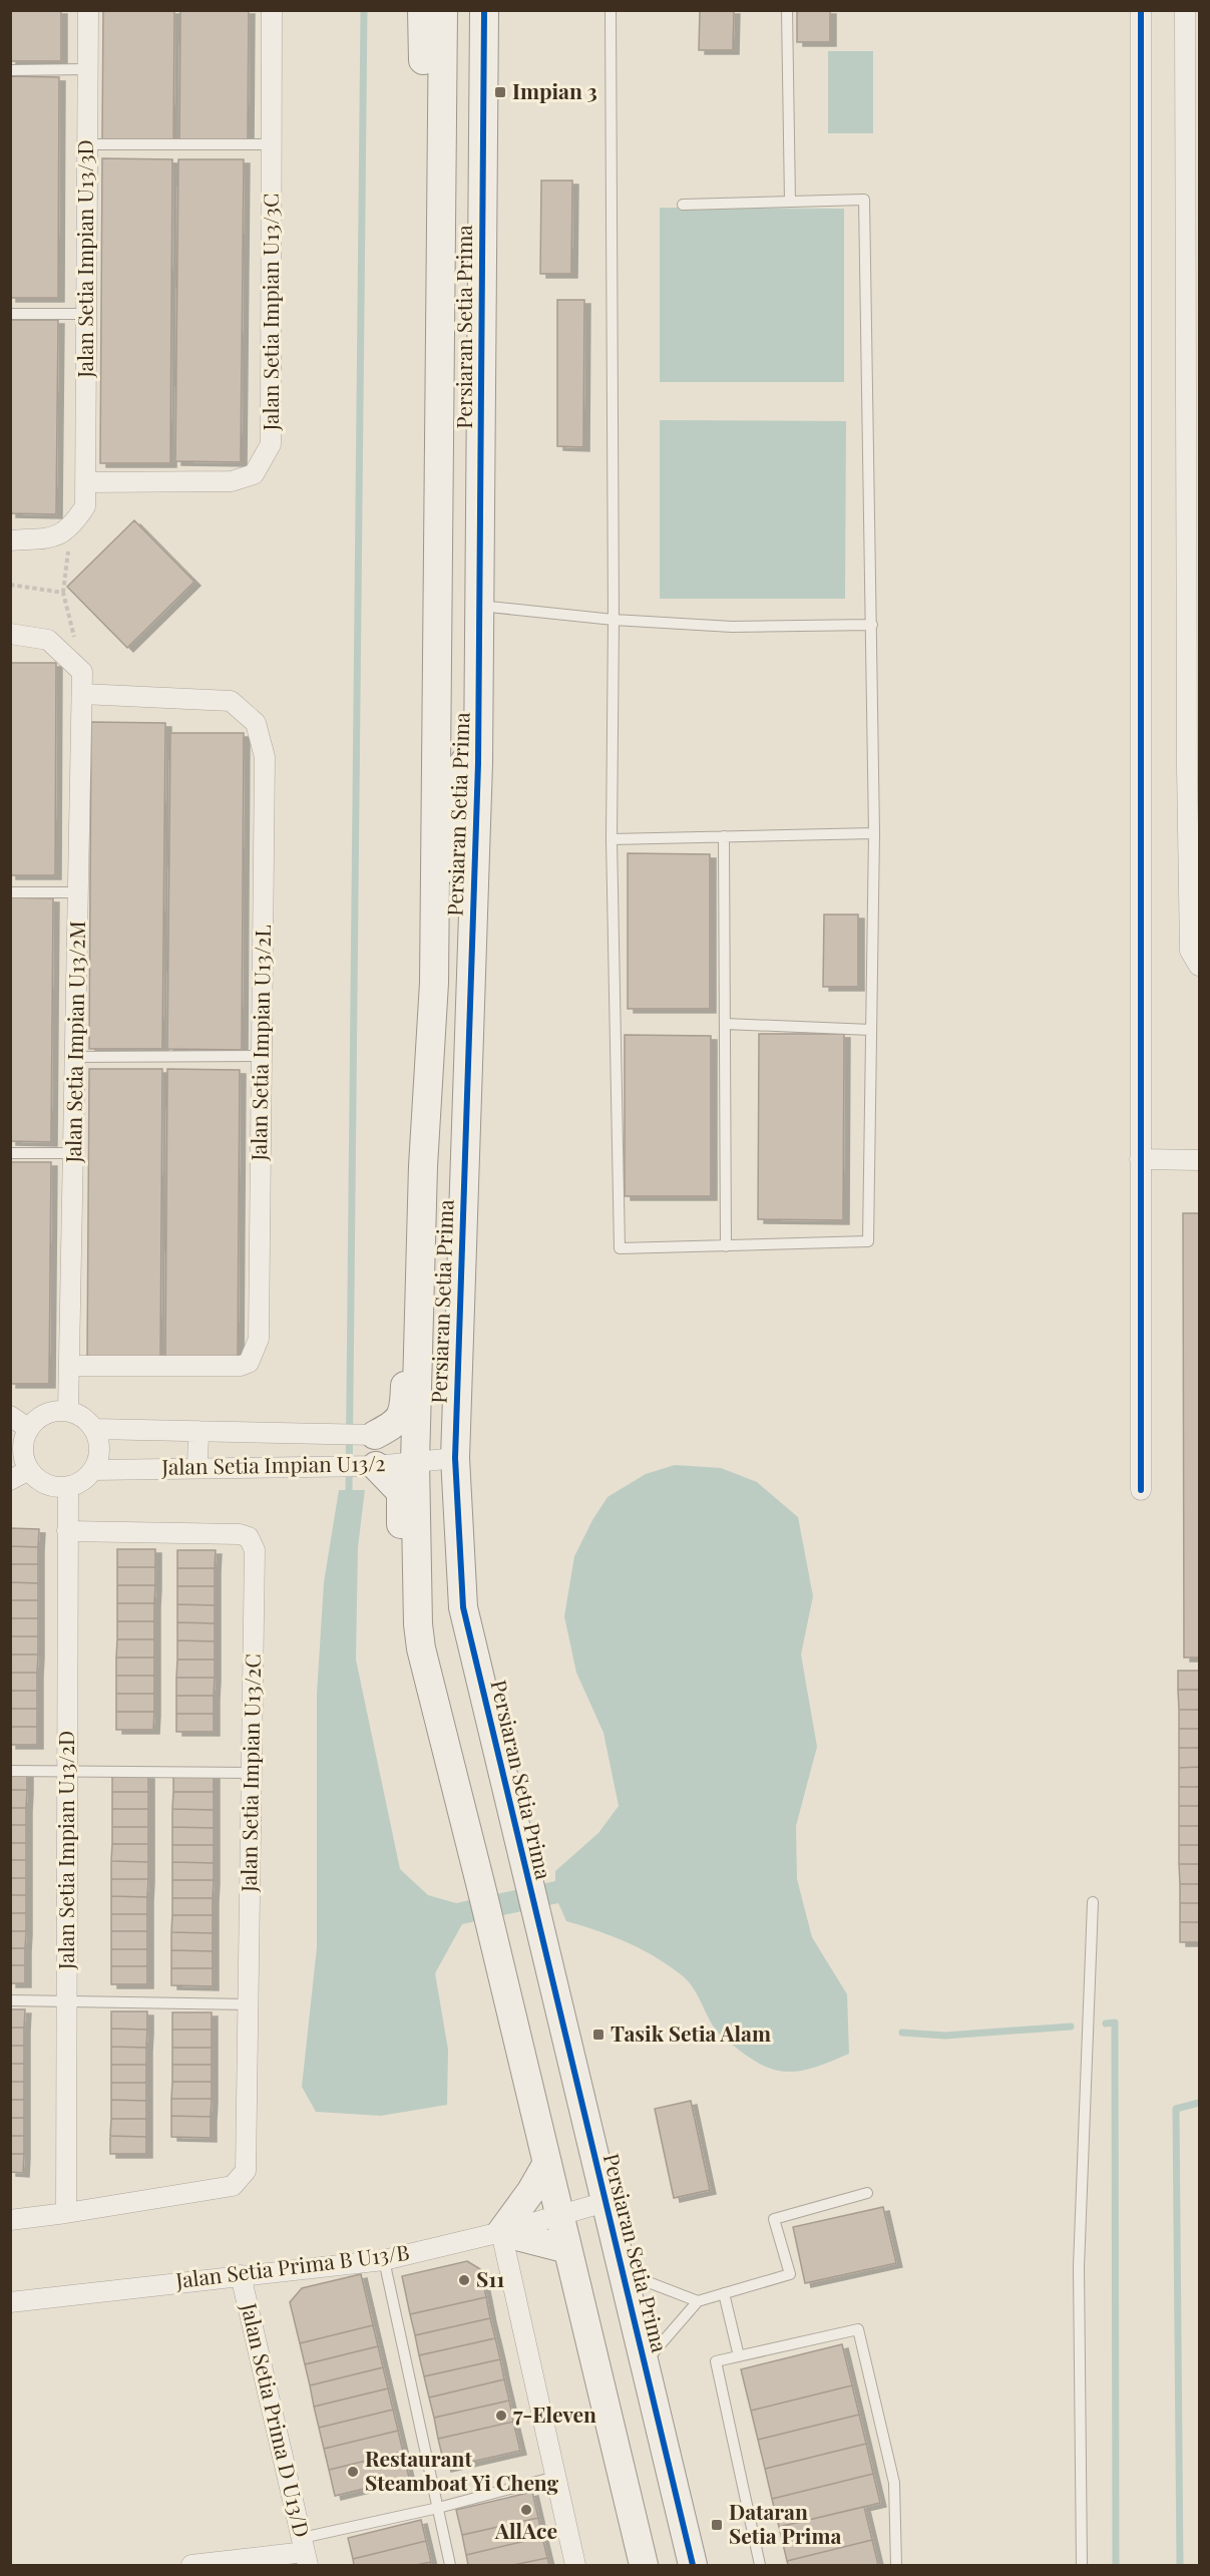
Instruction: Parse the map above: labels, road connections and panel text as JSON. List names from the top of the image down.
{
  "streets": {
    "street": [
      "Jalan Setia Impian U13/3D",
      "Jalan Setia Impian U13/3C",
      "Persiaran Setia Prima",
      "Jalan Setia Impian U13/2M",
      "Jalan Setia Impian U13/2L",
      "Jalan Setia Impian U13/2",
      "Jalan Setia Impian U13/2C",
      "Jalan Setia Impian U13/2D",
      "Jalan Setia Prima B U13/B",
      "Jalan Setia Prima D U13/D"
    ]
  },
  "crossings": [
    ["Jalan Setia Impian U13/3D", "Jalan Setia Impian U13/3C"],
    ["Persiaran Setia Prima", "Jalan Setia Impian U13/2"],
    ["Persiaran Setia Prima", "Jalan Setia Prima B U13/B"],
    ["Jalan Setia Impian U13/2M", "Jalan Setia Impian U13/2L"],
    ["Jalan Setia Impian U13/2M", "Jalan Setia Impian U13/2"],
    ["Jalan Setia Impian U13/2M", "Jalan Setia Impian U13/2D"],
    ["Jalan Setia Impian U13/2", "Jalan Setia Impian U13/2D"],
    ["Jalan Setia Impian U13/2C", "Jalan Setia Impian U13/2D"],
    ["Jalan Setia Prima B U13/B", "Jalan Setia Prima D U13/D"]
  ],
  "places": {
    "transit": ["Impian 3", "Tasik Setia Alam", "Dataran Setia Prima"],
    "other": [
      "S11",
      "7-Eleven",
      "Restaurant Steamboat Yi Cheng",
      "AllAce"
    ]
  }
}
